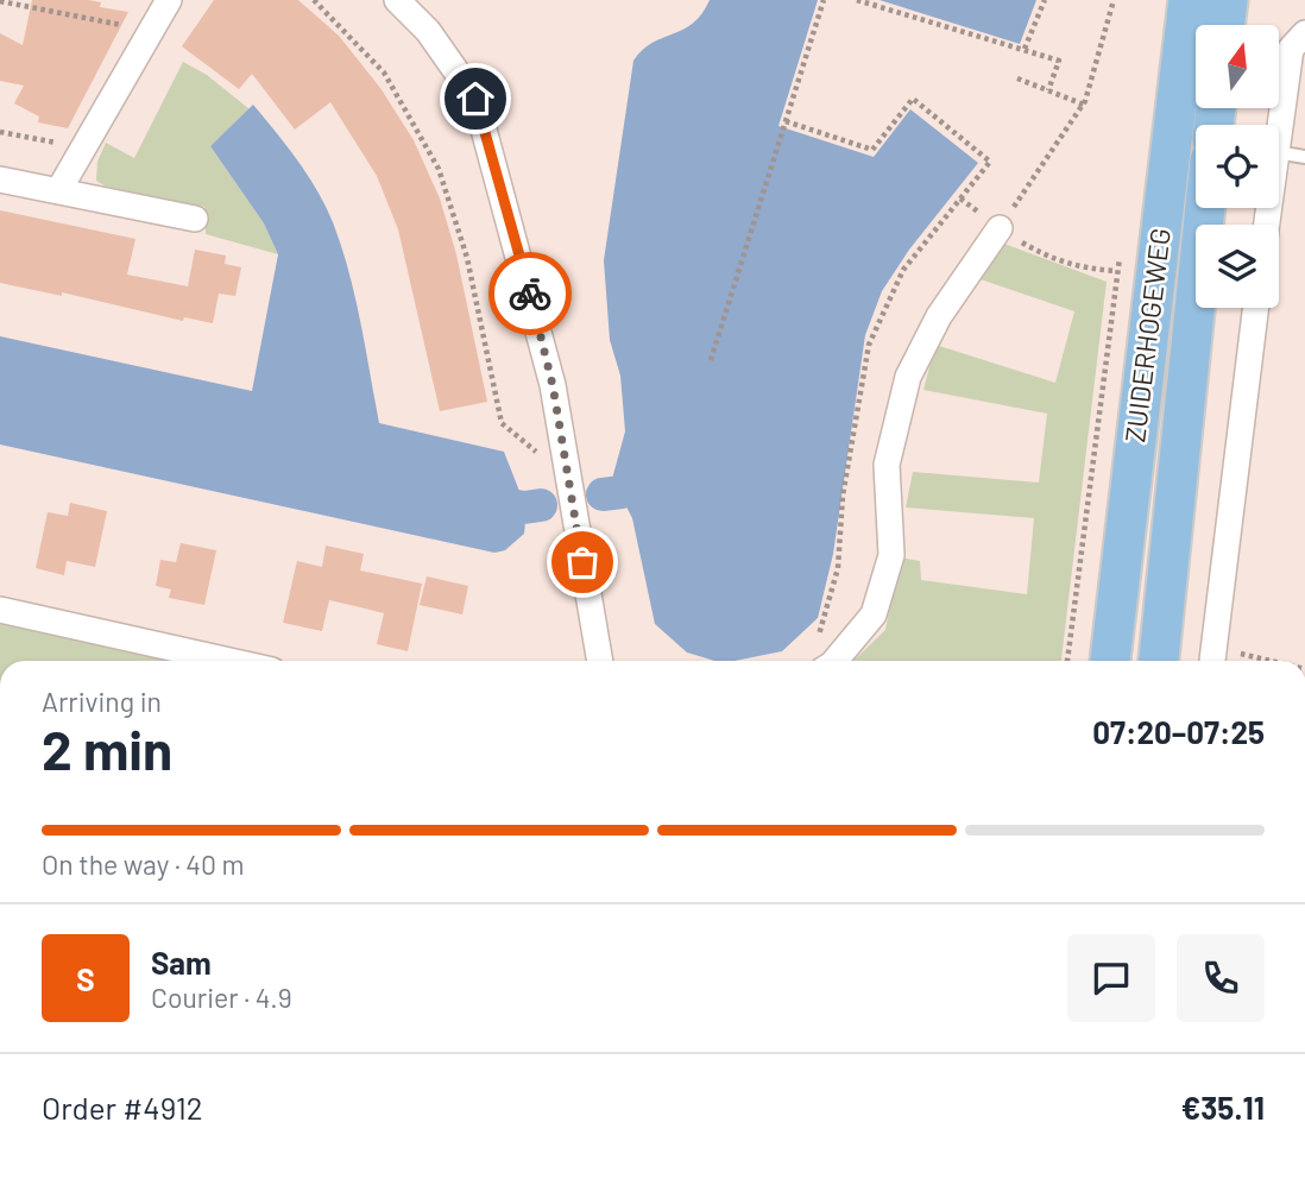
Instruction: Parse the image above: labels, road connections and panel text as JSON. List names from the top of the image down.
{
  "streets": {
    "main road": ["ZUIDERHOGEWEG"]
  },
  "north": "top",
  "page": {
    "heading": ["2 min", "Arriving in", "07:20–07:25"],
    "panel": [
      "Sam",
      "Courier · 4.9",
      "Order #4912",
      "€35.11"
    ],
    "bar": "On the way · 40 m",
    "round": "S"
  }
}
